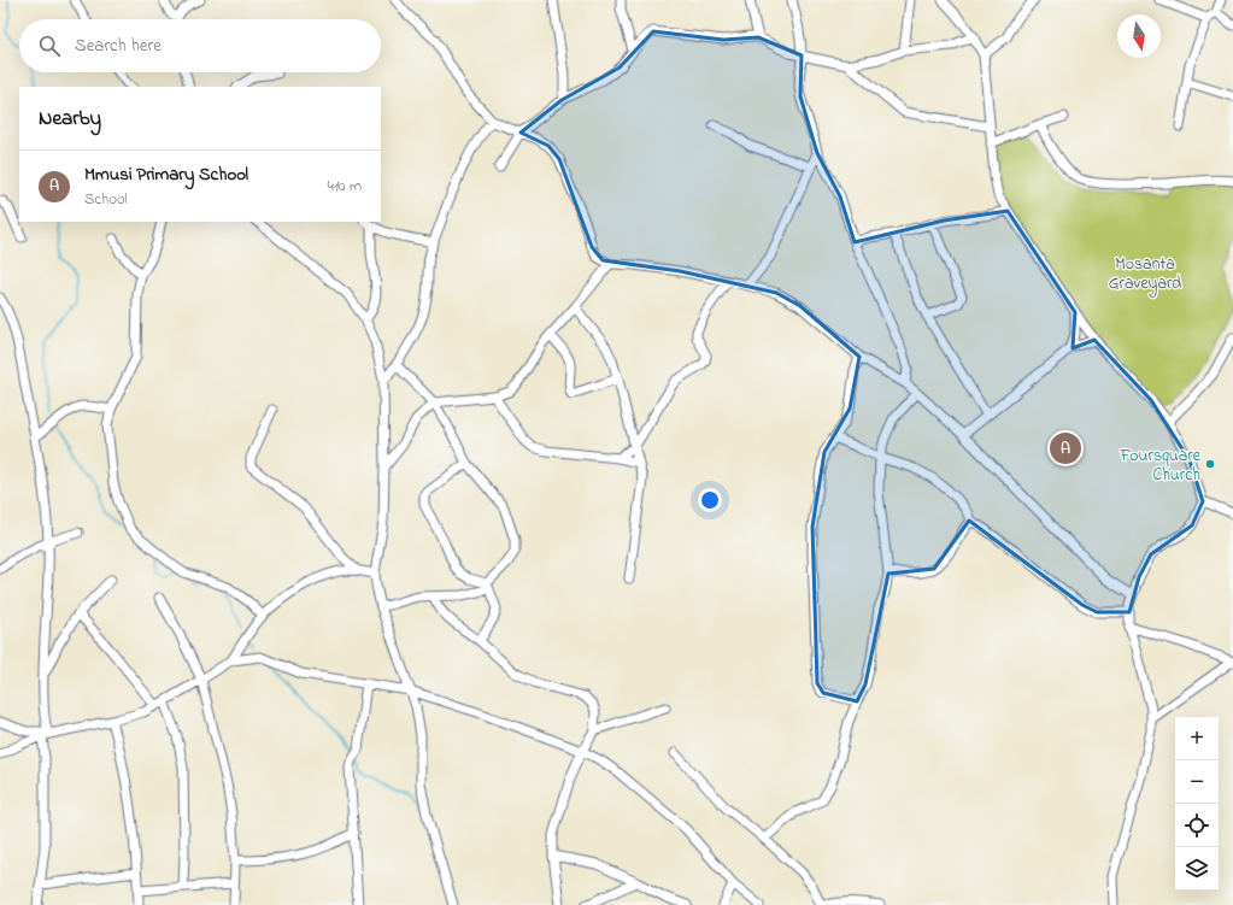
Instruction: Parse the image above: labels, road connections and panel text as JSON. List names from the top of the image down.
{
  "parks": ["Mosanta Graveyard"],
  "places": ["Foursquare Church"],
  "north": "bottom",
  "page": {
    "search": "Search here",
    "heading": "Nearby",
    "list": [
      {
        "mark": "A",
        "name": "Mmusi Primary School",
        "note": "School",
        "value": "410 m"
      }
    ],
    "pins": "A",
    "map_buttons": ["+", "−"]
  }
}
